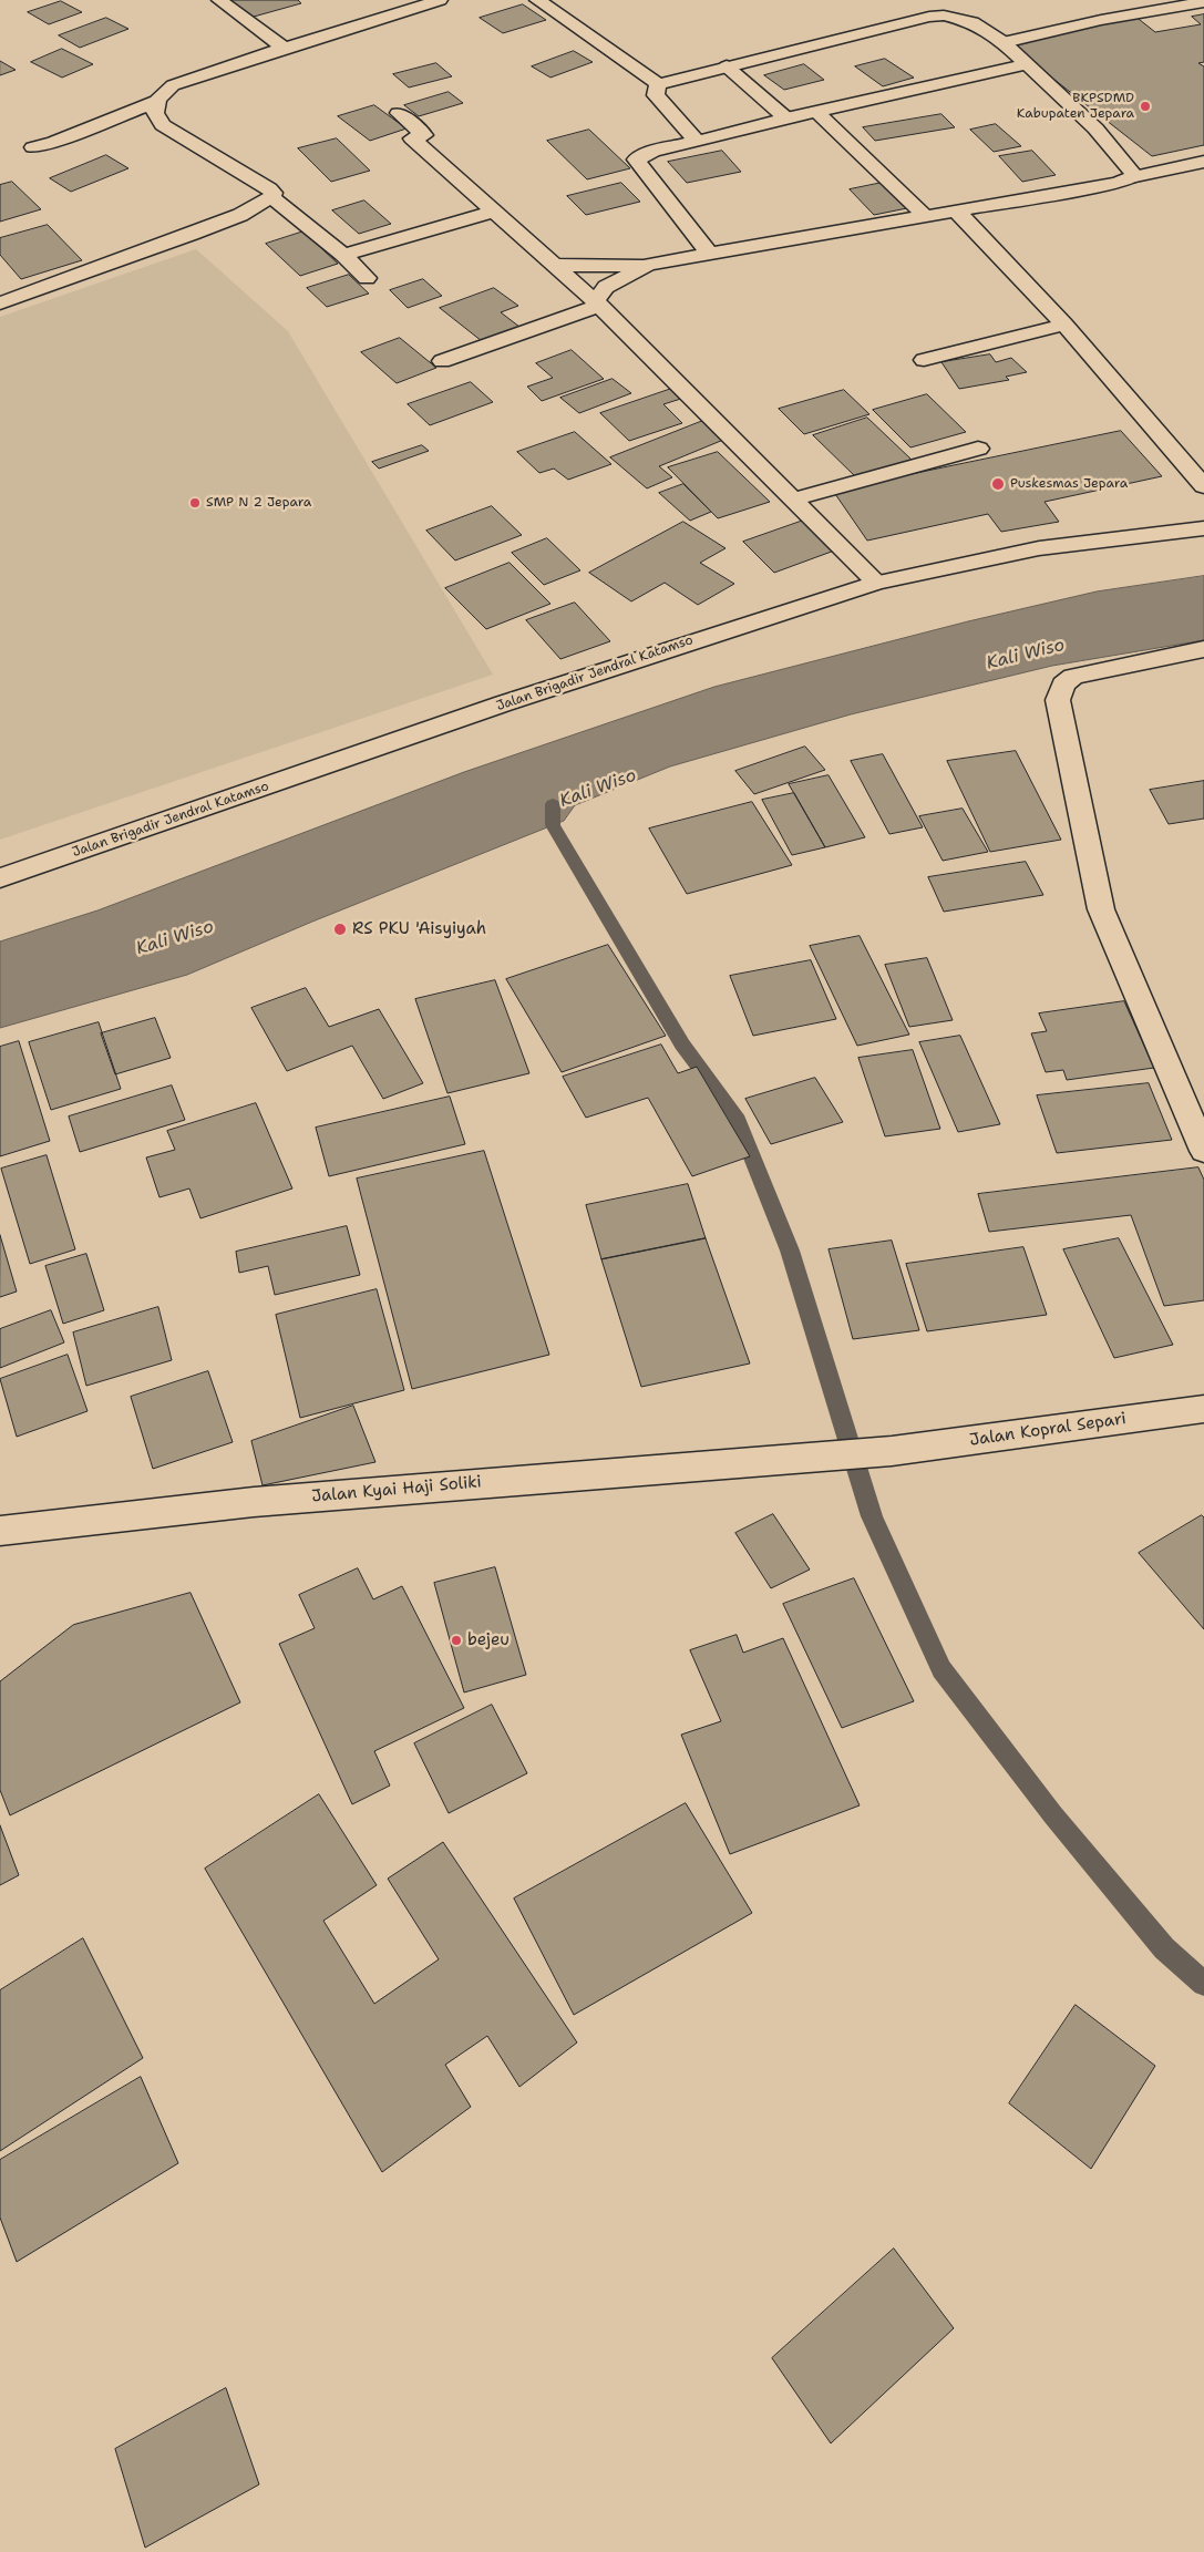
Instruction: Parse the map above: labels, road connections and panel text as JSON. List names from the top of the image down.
{
  "streets": {
    "street": ["Jalan Brigadir Jendral Katamso", "Jalan Kopral Separi", "Jalan Kyai Haji Soliki"]
  },
  "crossings": [
    ["Jalan Kopral Separi", "Jalan Kyai Haji Soliki"]
  ],
  "water": ["Kali Wiso"],
  "places": [
    "BKPSDMD Kabupaten Jepara",
    "Puskesmas Jepara",
    "SMP N 2 Jepara",
    "RS PKU 'Aisyiyah",
    "bejeu"
  ]
}
